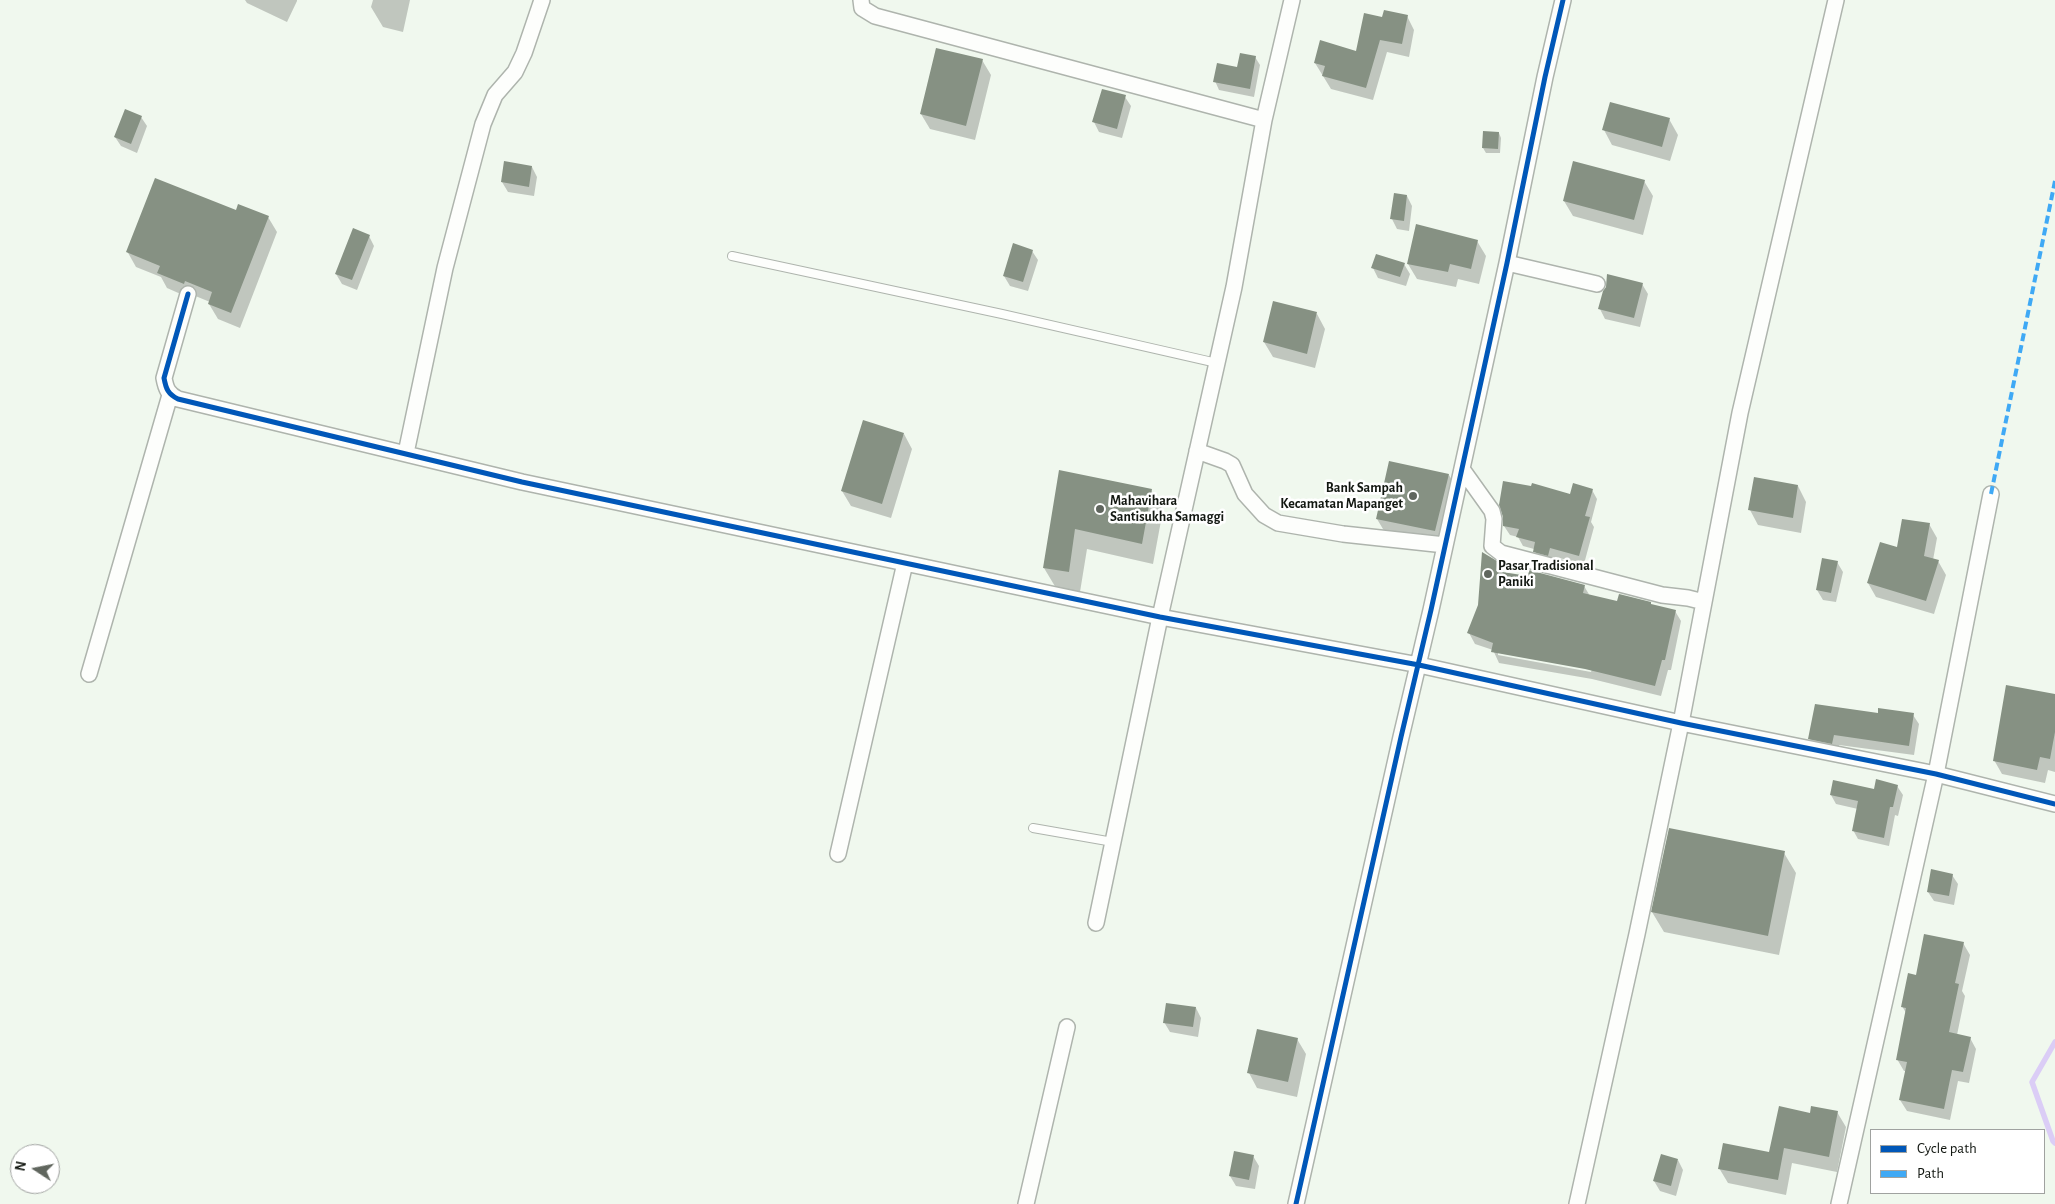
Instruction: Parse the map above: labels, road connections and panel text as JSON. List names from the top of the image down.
{
  "places": ["Bank Sampah Kecamatan Mapanget", "Mahavihara Santisukha Samaggi", "Pasar Tradisional Paniki"],
  "legend": ["Cycle path", "Path"],
  "north": "left"
}
